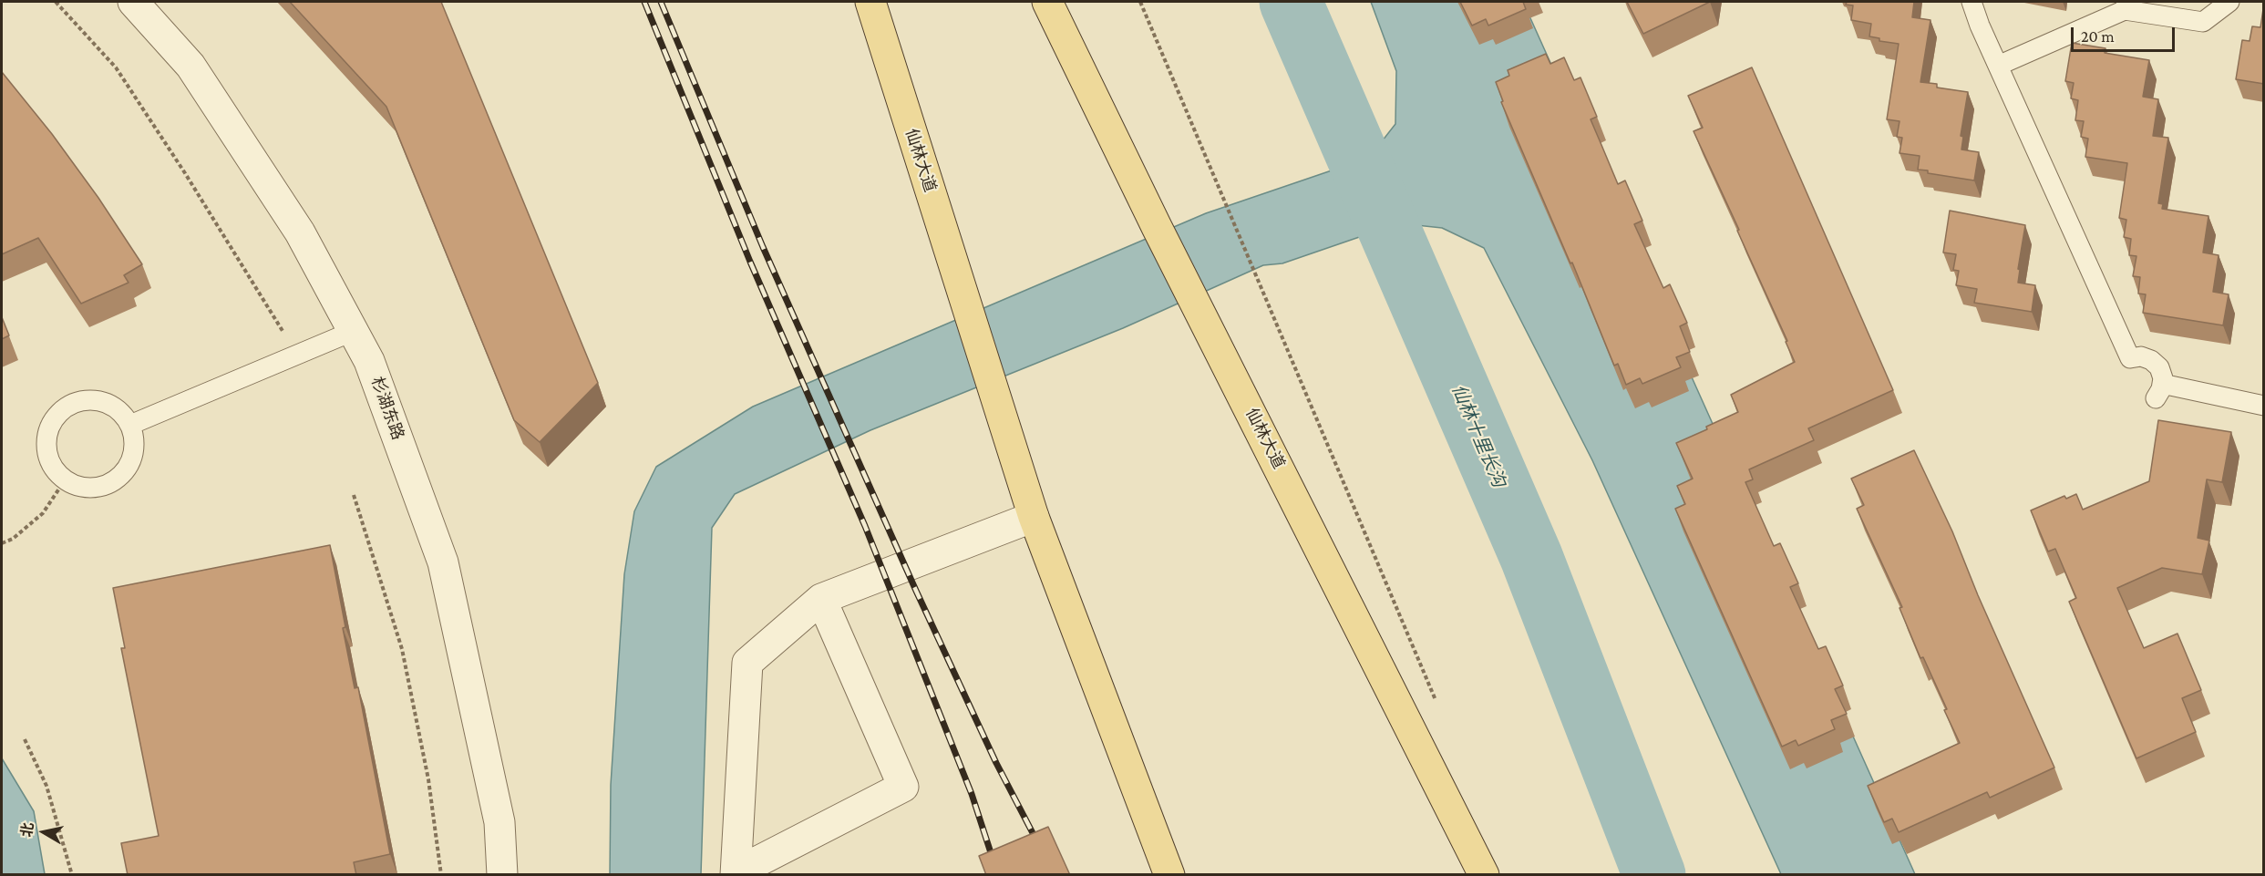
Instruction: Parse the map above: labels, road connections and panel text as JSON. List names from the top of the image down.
{
  "streets": {
    "main road": ["仙林大道"],
    "street": ["杉湖东路"]
  },
  "water": ["仙林十里长沟"],
  "scale_bar": "20 m",
  "north": "left"
}
